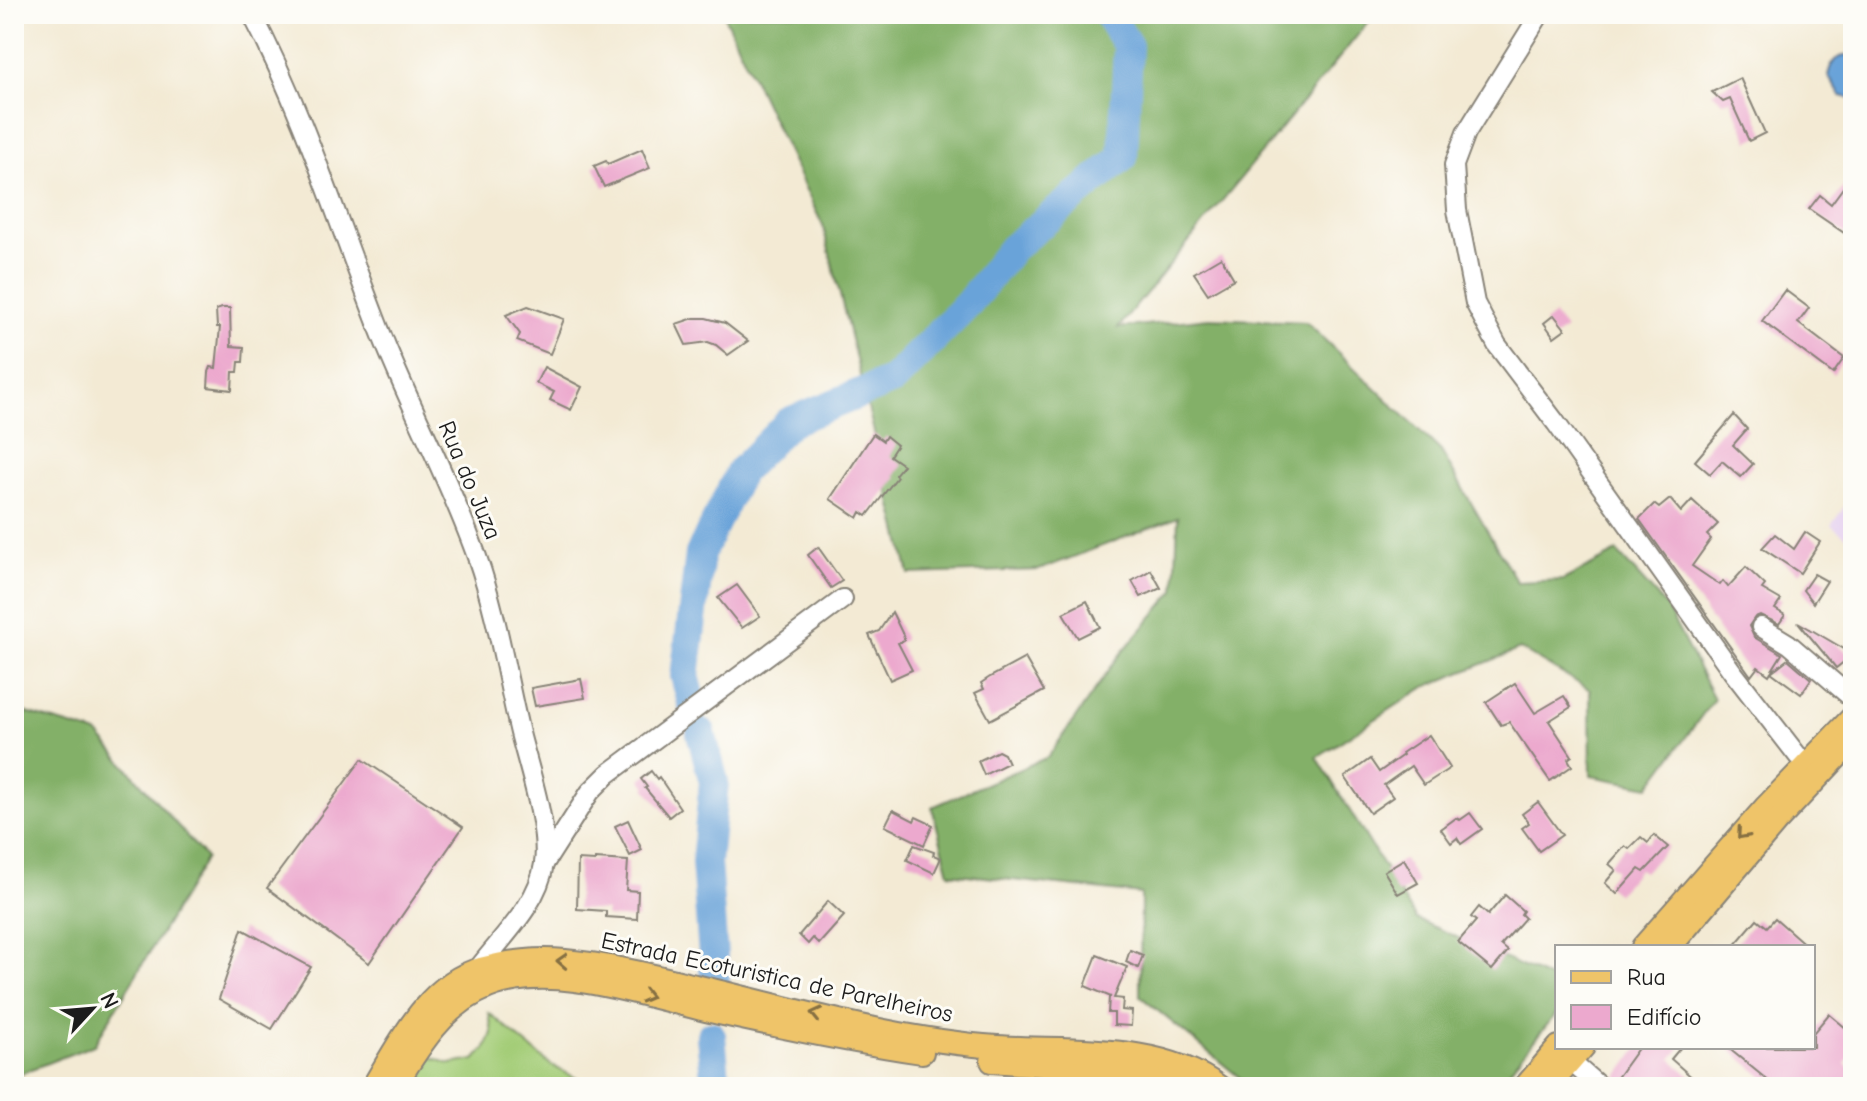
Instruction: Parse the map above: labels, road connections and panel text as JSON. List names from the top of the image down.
{
  "streets": {
    "main road": ["Estrada Ecoturistica de Parelheiros"],
    "street": ["Rua do Juza"]
  },
  "crossings": [
    ["Rua do Juza", "Estrada Ecoturistica de Parelheiros"]
  ],
  "legend": ["Rua", "Edifício"],
  "north": "top right"
}
